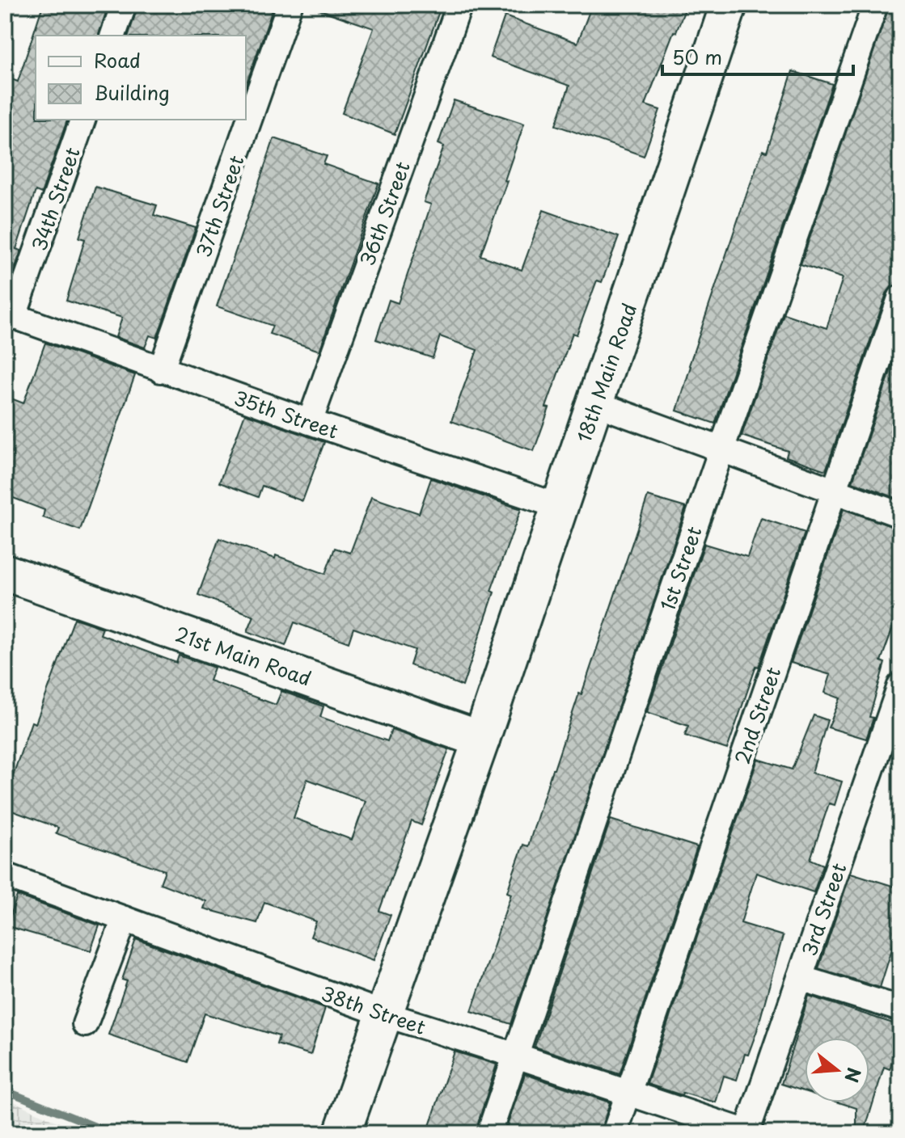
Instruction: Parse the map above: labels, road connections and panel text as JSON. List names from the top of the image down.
{
  "streets": {
    "street": [
      "34th Street",
      "37th Street",
      "36th Street",
      "18th Main Road",
      "35th Street",
      "1st Street",
      "21st Main Road",
      "2nd Street",
      "3rd Street",
      "38th Street"
    ]
  },
  "crossings": [
    ["34th Street", "35th Street"],
    ["37th Street", "35th Street"],
    ["36th Street", "35th Street"],
    ["18th Main Road", "35th Street"],
    ["18th Main Road", "21st Main Road"],
    ["18th Main Road", "38th Street"],
    ["1st Street", "38th Street"],
    ["2nd Street", "38th Street"],
    ["3rd Street", "38th Street"]
  ],
  "legend": ["Road", "Building"],
  "scale_bar": "50 m",
  "north": "right"
}
